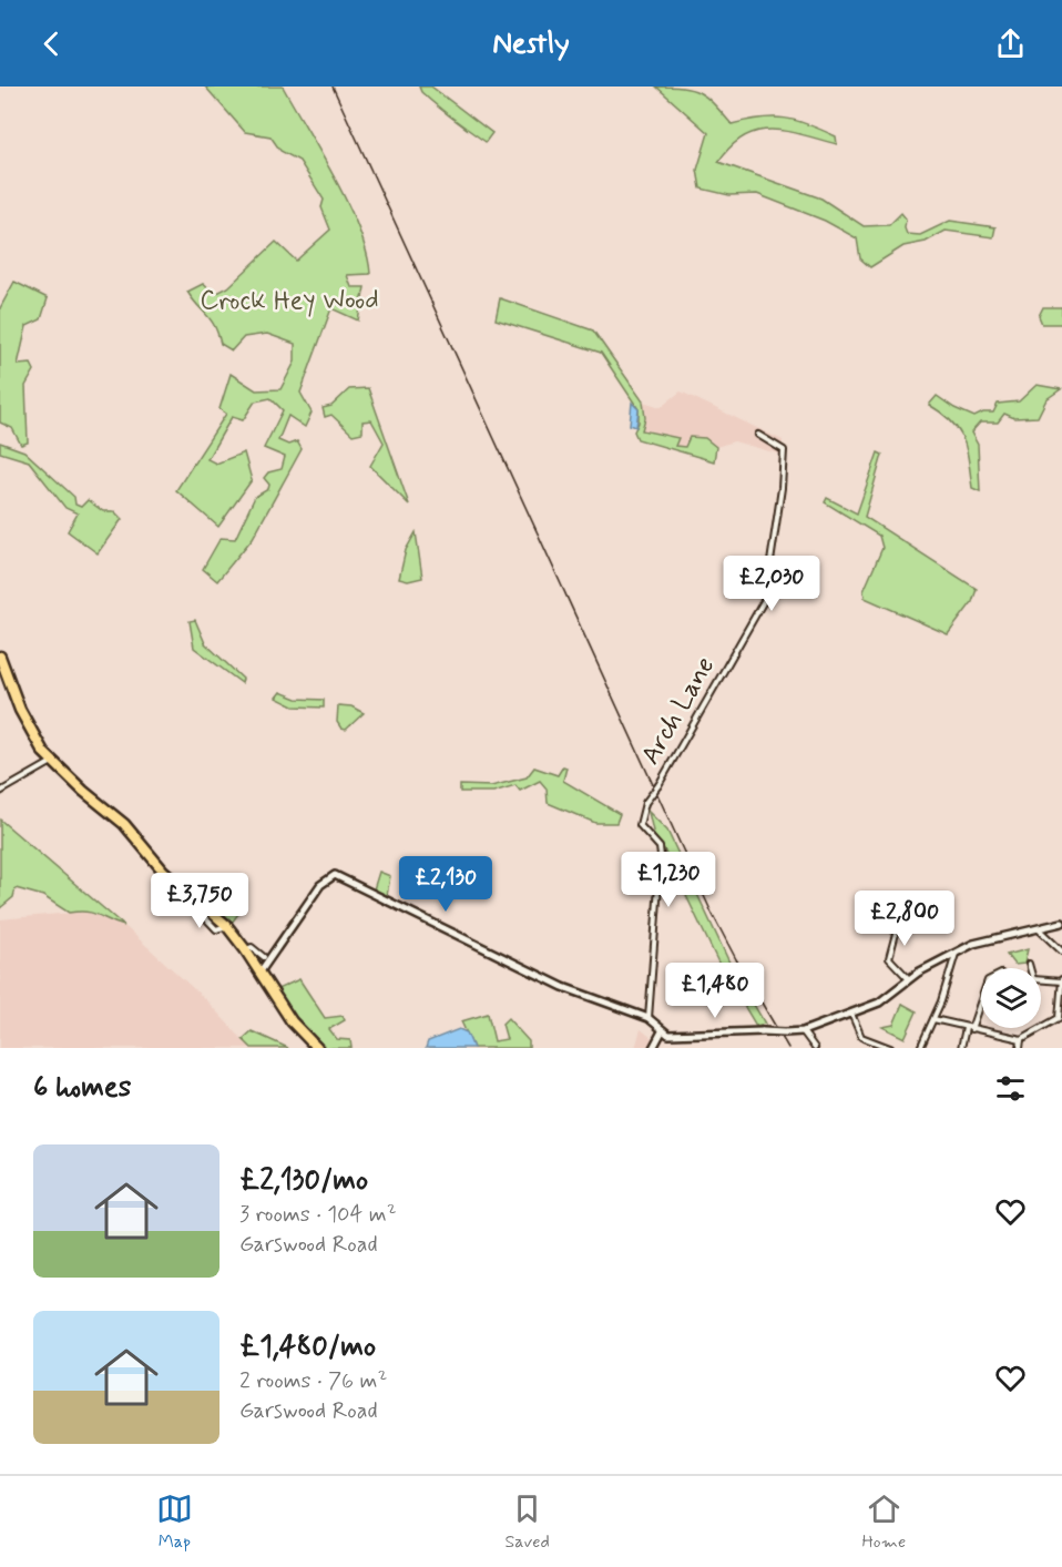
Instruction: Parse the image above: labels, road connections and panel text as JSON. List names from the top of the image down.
{
  "streets": {
    "street": ["Arch Lane"]
  },
  "parks": ["Crock Hey Wood"],
  "page": {
    "header": "Nestly",
    "price": [
      "£2,030",
      "£1,230",
      "£2,130",
      "£3,750",
      "£2,800",
      "£1,480"
    ],
    "heading": "6 homes",
    "list": [
      {
        "name": "£2,130/mo",
        "note": "3 rooms · 104 m² · Garswood Road"
      },
      {
        "name": "£1,480/mo",
        "note": "2 rooms · 76 m² · Garswood Road"
      }
    ],
    "tabs": ["Map", "Saved", "Home"]
  }
}
